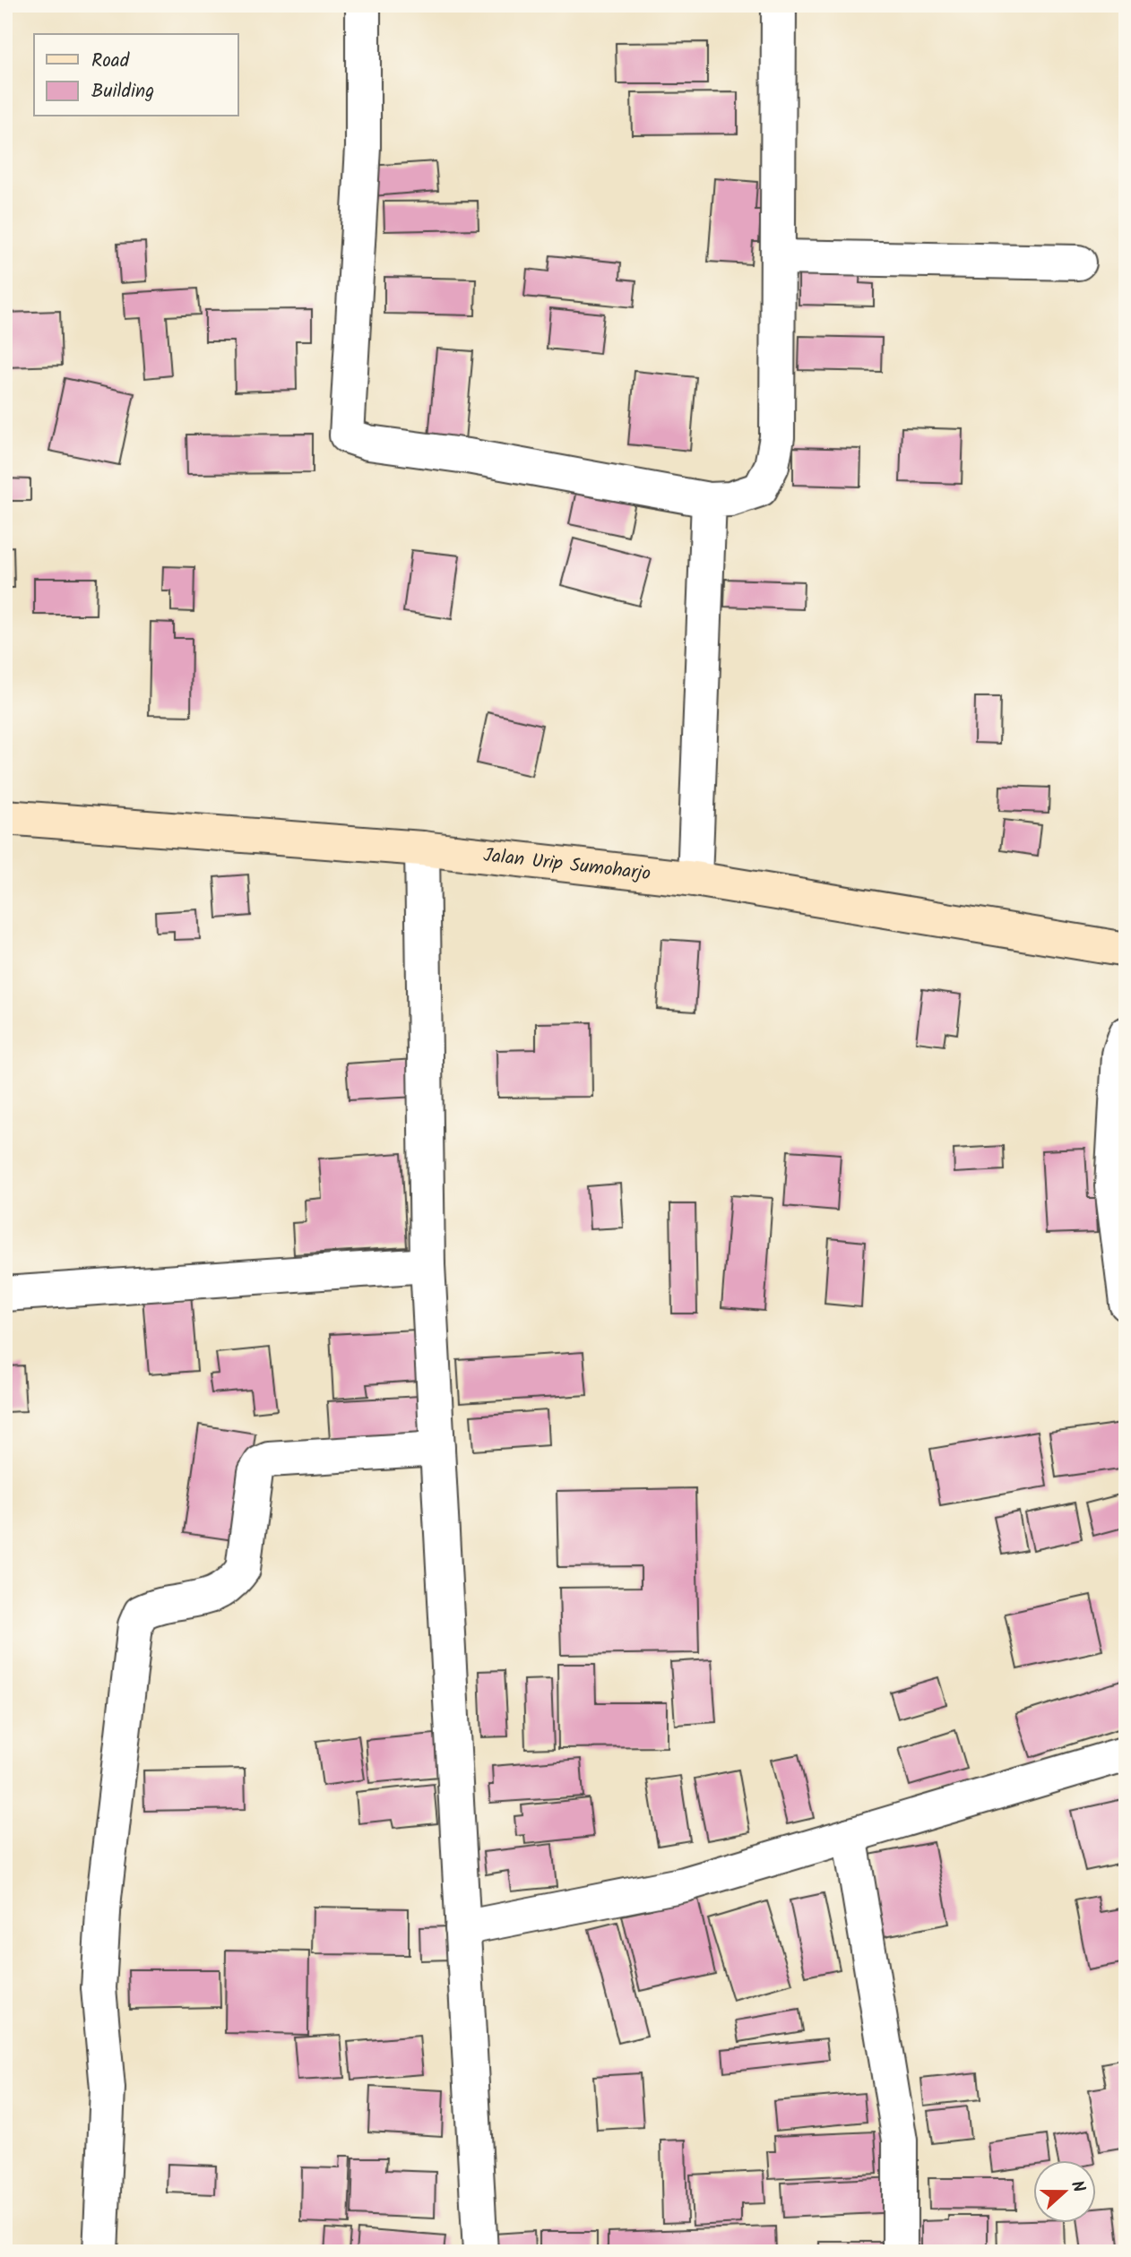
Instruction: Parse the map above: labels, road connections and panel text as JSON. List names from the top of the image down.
{
  "streets": {
    "main road": ["Jalan Urip Sumoharjo"]
  },
  "legend": ["Road", "Building"],
  "north": "right"
}
